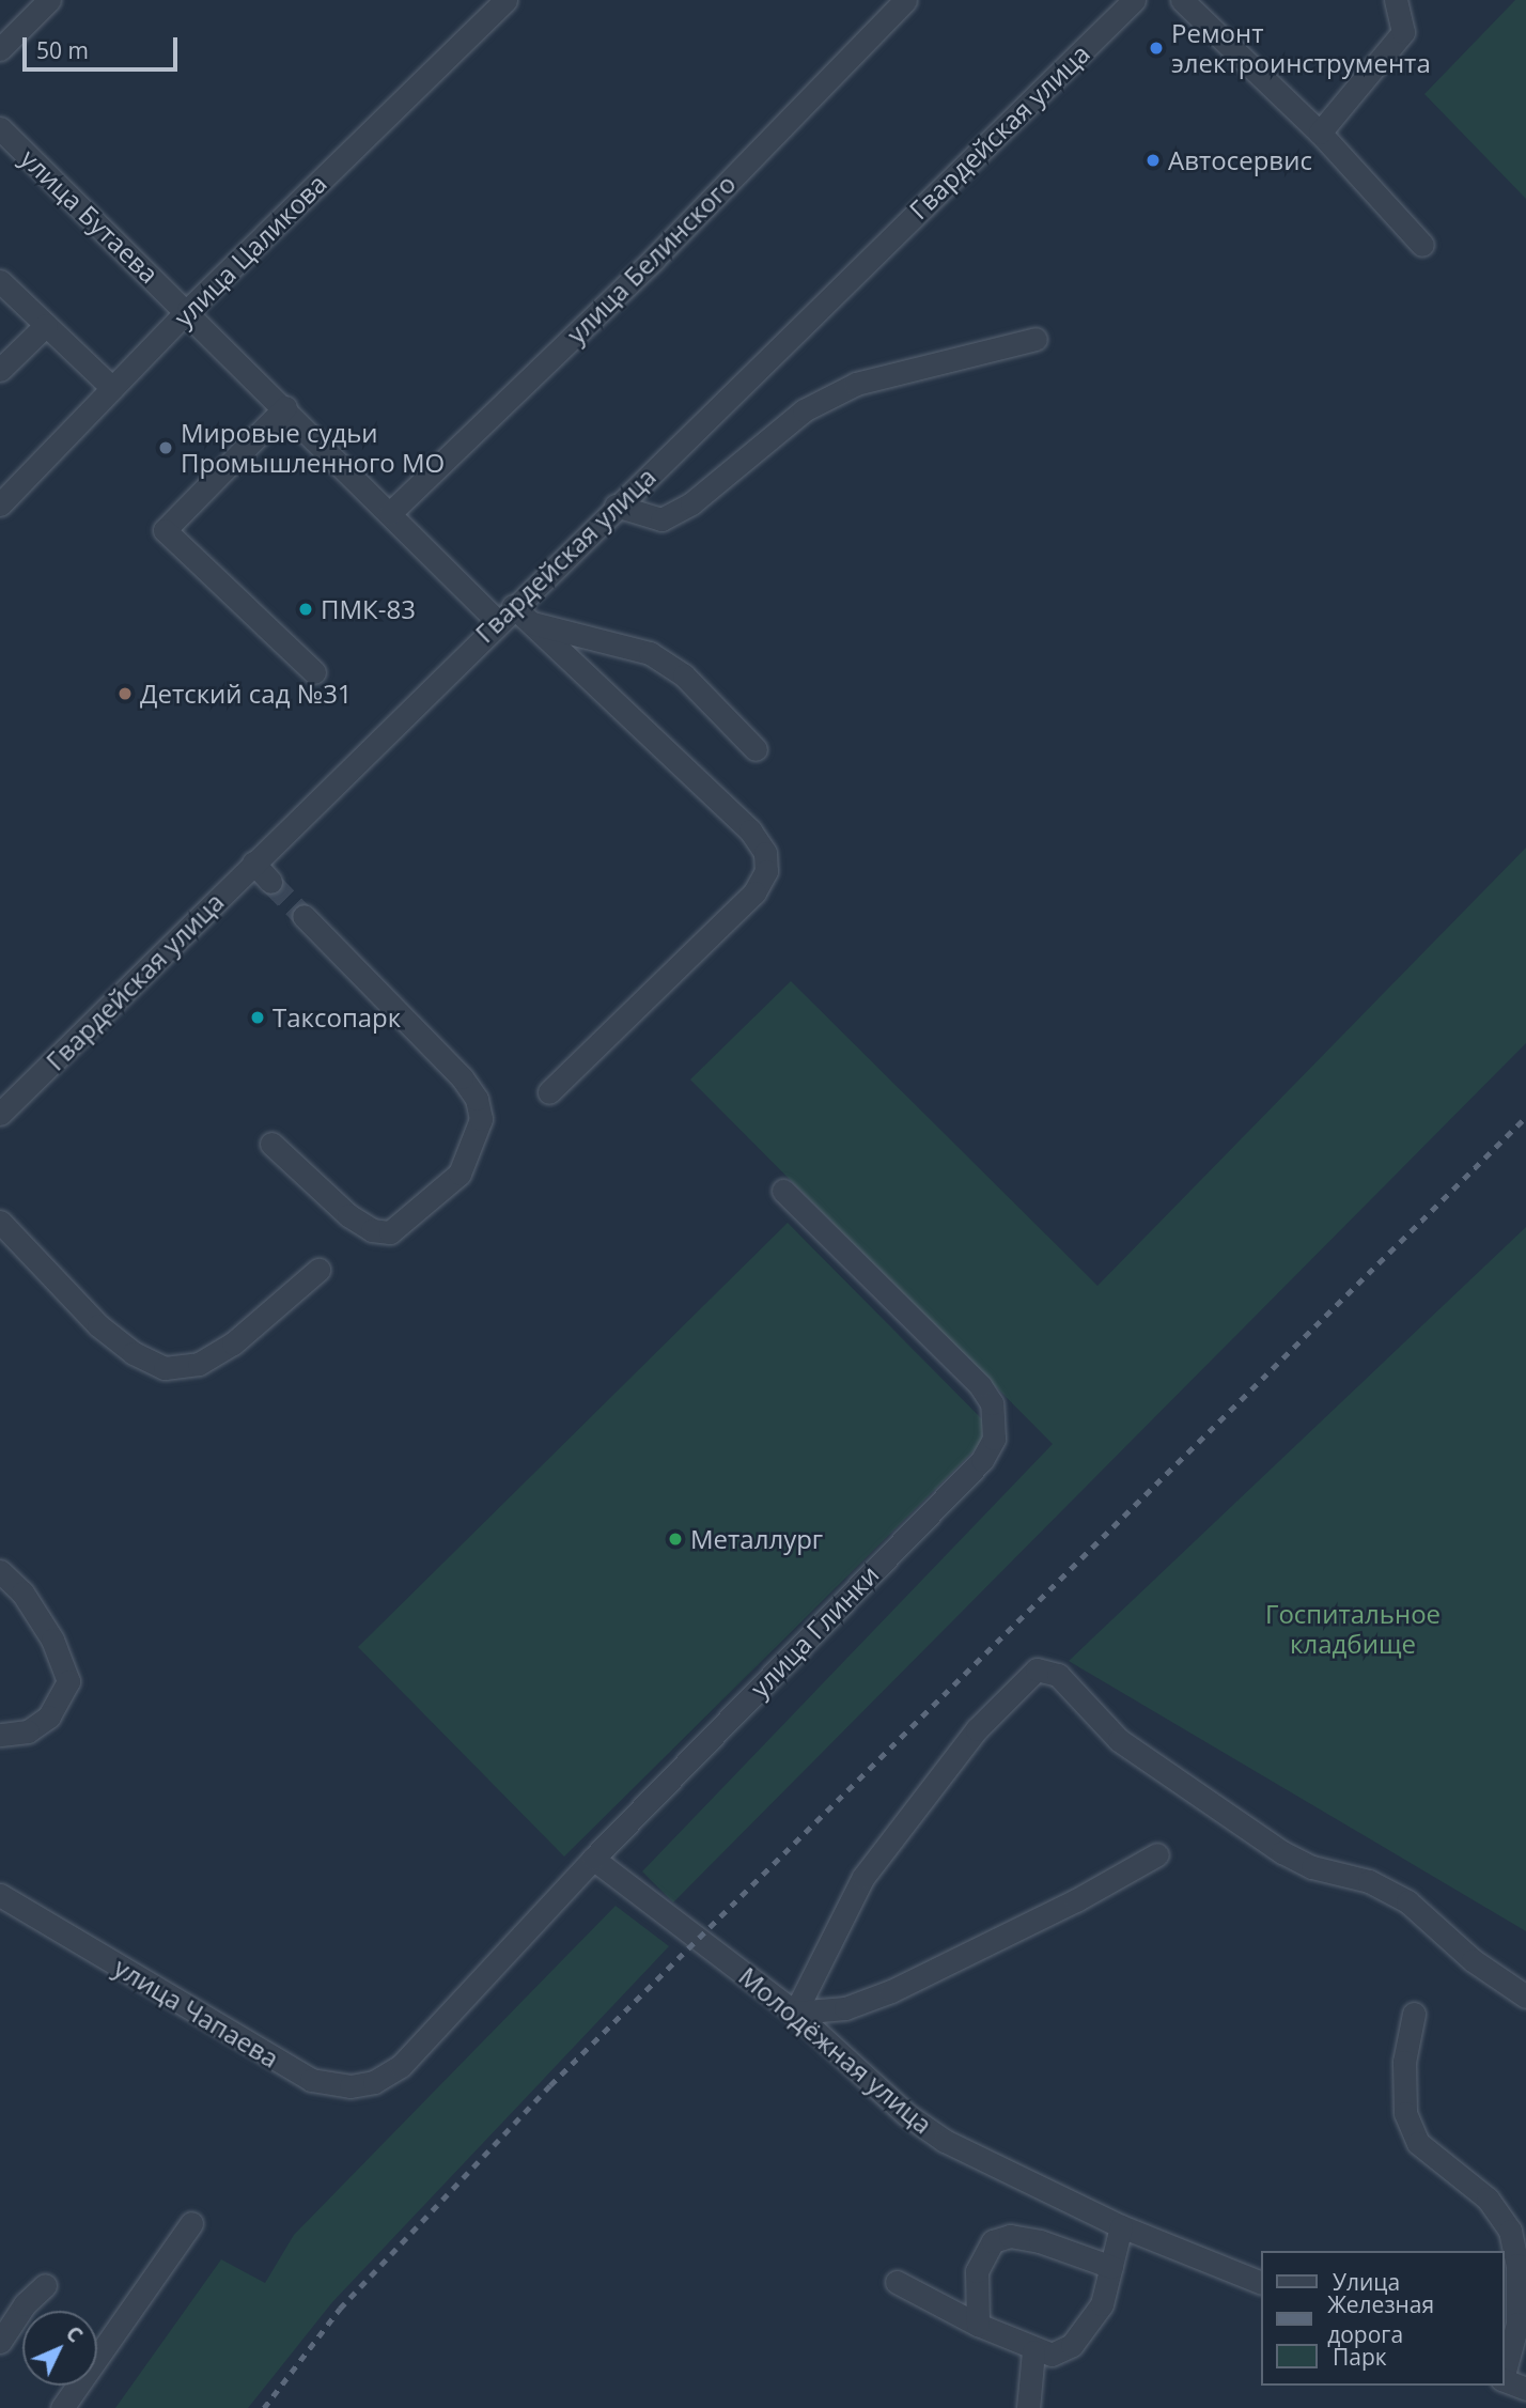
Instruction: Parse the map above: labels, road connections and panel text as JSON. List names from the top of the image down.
{
  "streets": {
    "street": [
      "Гвардейская улица",
      "улица Бутаева",
      "улица Цаликова",
      "улица Белинского",
      "улица Глинки",
      "улица Чапаева",
      "Молодёжная улица"
    ]
  },
  "crossings": [
    ["Гвардейская улица", "улица Бутаева"],
    ["улица Бутаева", "улица Цаликова"],
    ["улица Бутаева", "улица Белинского"],
    ["улица Глинки", "улица Чапаева"],
    ["улица Глинки", "Молодёжная улица"]
  ],
  "parks": ["Госпитальное кладбище"],
  "places": [
    "Ремонт электроинструмента",
    "Автосервис",
    "Мировые судьи Промышленного МО",
    "ПМК-83",
    "Детский сад №31",
    "Таксопарк",
    "Металлург"
  ],
  "legend": ["Улица", "Железная дорога", "Парк"],
  "scale_bar": "50 m",
  "north": "top right"
}
